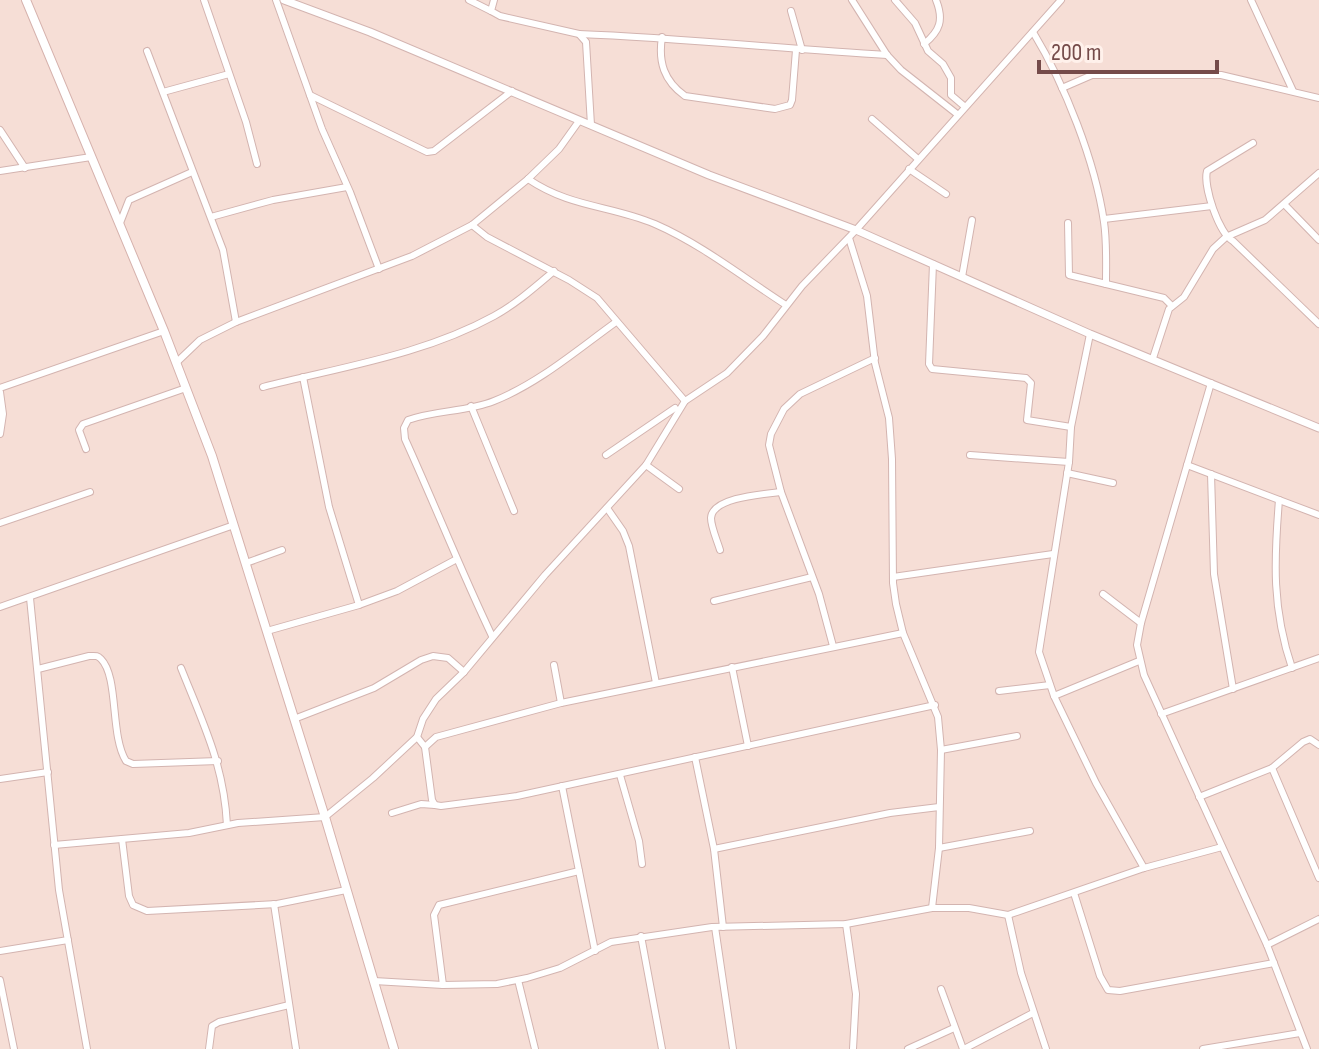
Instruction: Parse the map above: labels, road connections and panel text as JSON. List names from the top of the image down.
{
  "scale_bar": "200 m"
}
